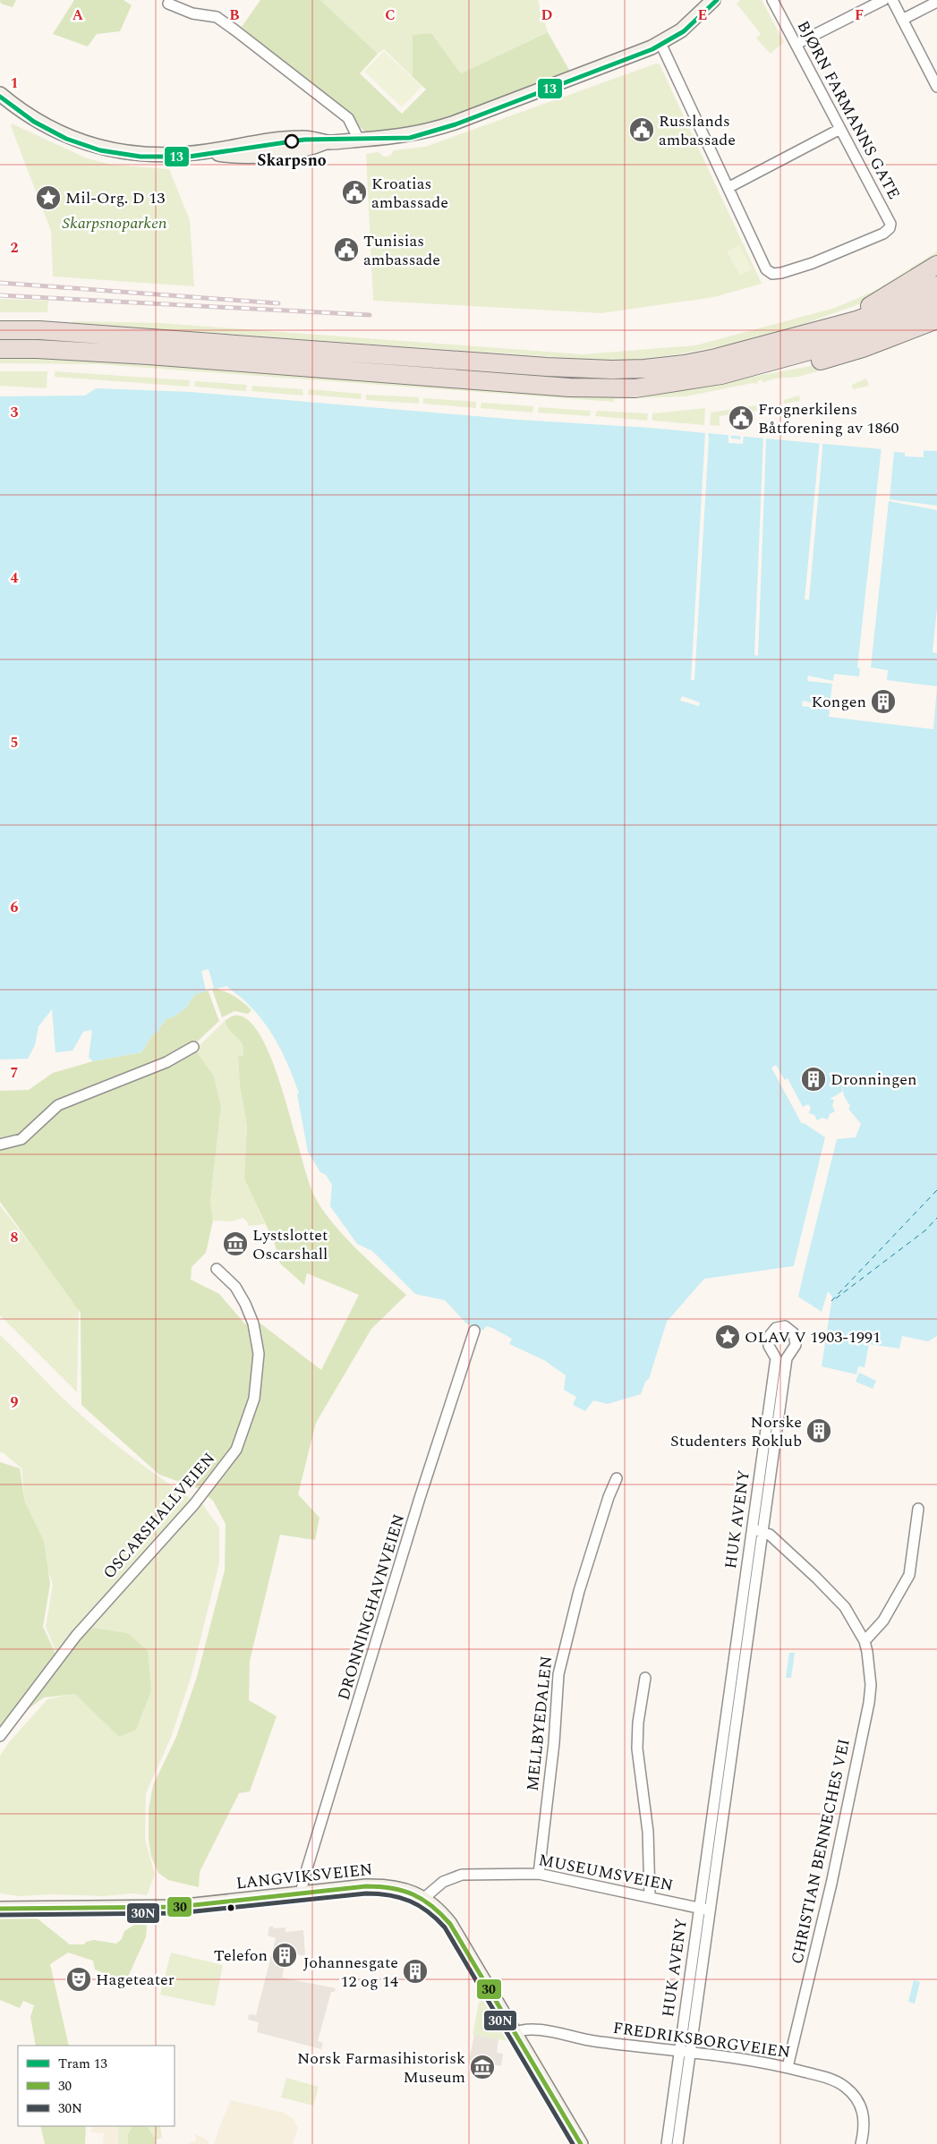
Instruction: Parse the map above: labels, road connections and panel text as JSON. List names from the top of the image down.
{
  "streets": {
    "street": [
      "BJØRN FARMANNS GATE",
      "OSCARSHALLVEIEN",
      "HUK AVENY",
      "DRONNINGHAVNVEIEN",
      "MELLBYEDALEN",
      "CHRISTIAN BENNECHES VEI",
      "MUSEUMSVEIEN",
      "LANGVIKSVEIEN",
      "FREDRIKSBORGVEIEN"
    ]
  },
  "crossings": [
    ["HUK AVENY", "CHRISTIAN BENNECHES VEI"],
    ["HUK AVENY", "MUSEUMSVEIEN"],
    ["HUK AVENY", "FREDRIKSBORGVEIEN"],
    ["DRONNINGHAVNVEIEN", "LANGVIKSVEIEN"],
    ["MELLBYEDALEN", "MUSEUMSVEIEN"],
    ["CHRISTIAN BENNECHES VEI", "FREDRIKSBORGVEIEN"],
    ["MUSEUMSVEIEN", "LANGVIKSVEIEN"],
    ["LANGVIKSVEIEN", "FREDRIKSBORGVEIEN"]
  ],
  "parks": ["Skarpsnoparken"],
  "places": {
    "public building": [
      "Russlands ambassade",
      "Kroatias ambassade",
      "Tunisias ambassade",
      "Frognerkilens Båtforening av 1860"
    ],
    "other": ["Skarpsno"],
    "place": ["Mil-Org. D 13", "OLAV V 1903-1991"],
    "building": [
      "Kongen",
      "Dronningen",
      "Norske Studenters Roklub",
      "Telefon",
      "Johannesgate 12 og 14"
    ],
    "museum": ["Lystslottet Oscarshall", "Norsk Farmasihistorisk Museum"],
    "theatre": ["Hageteater"]
  },
  "lines": ["tram line 13", "transit line 30", "transit line 30N"],
  "legend": ["Tram 13", "30", "30N"],
  "grid": {
    "columns": [
      "A",
      "B",
      "C",
      "D",
      "E",
      "F"
    ],
    "rows": [
      "1",
      "2",
      "3",
      "4",
      "5",
      "6",
      "7",
      "8",
      "9"
    ]
  }
}
